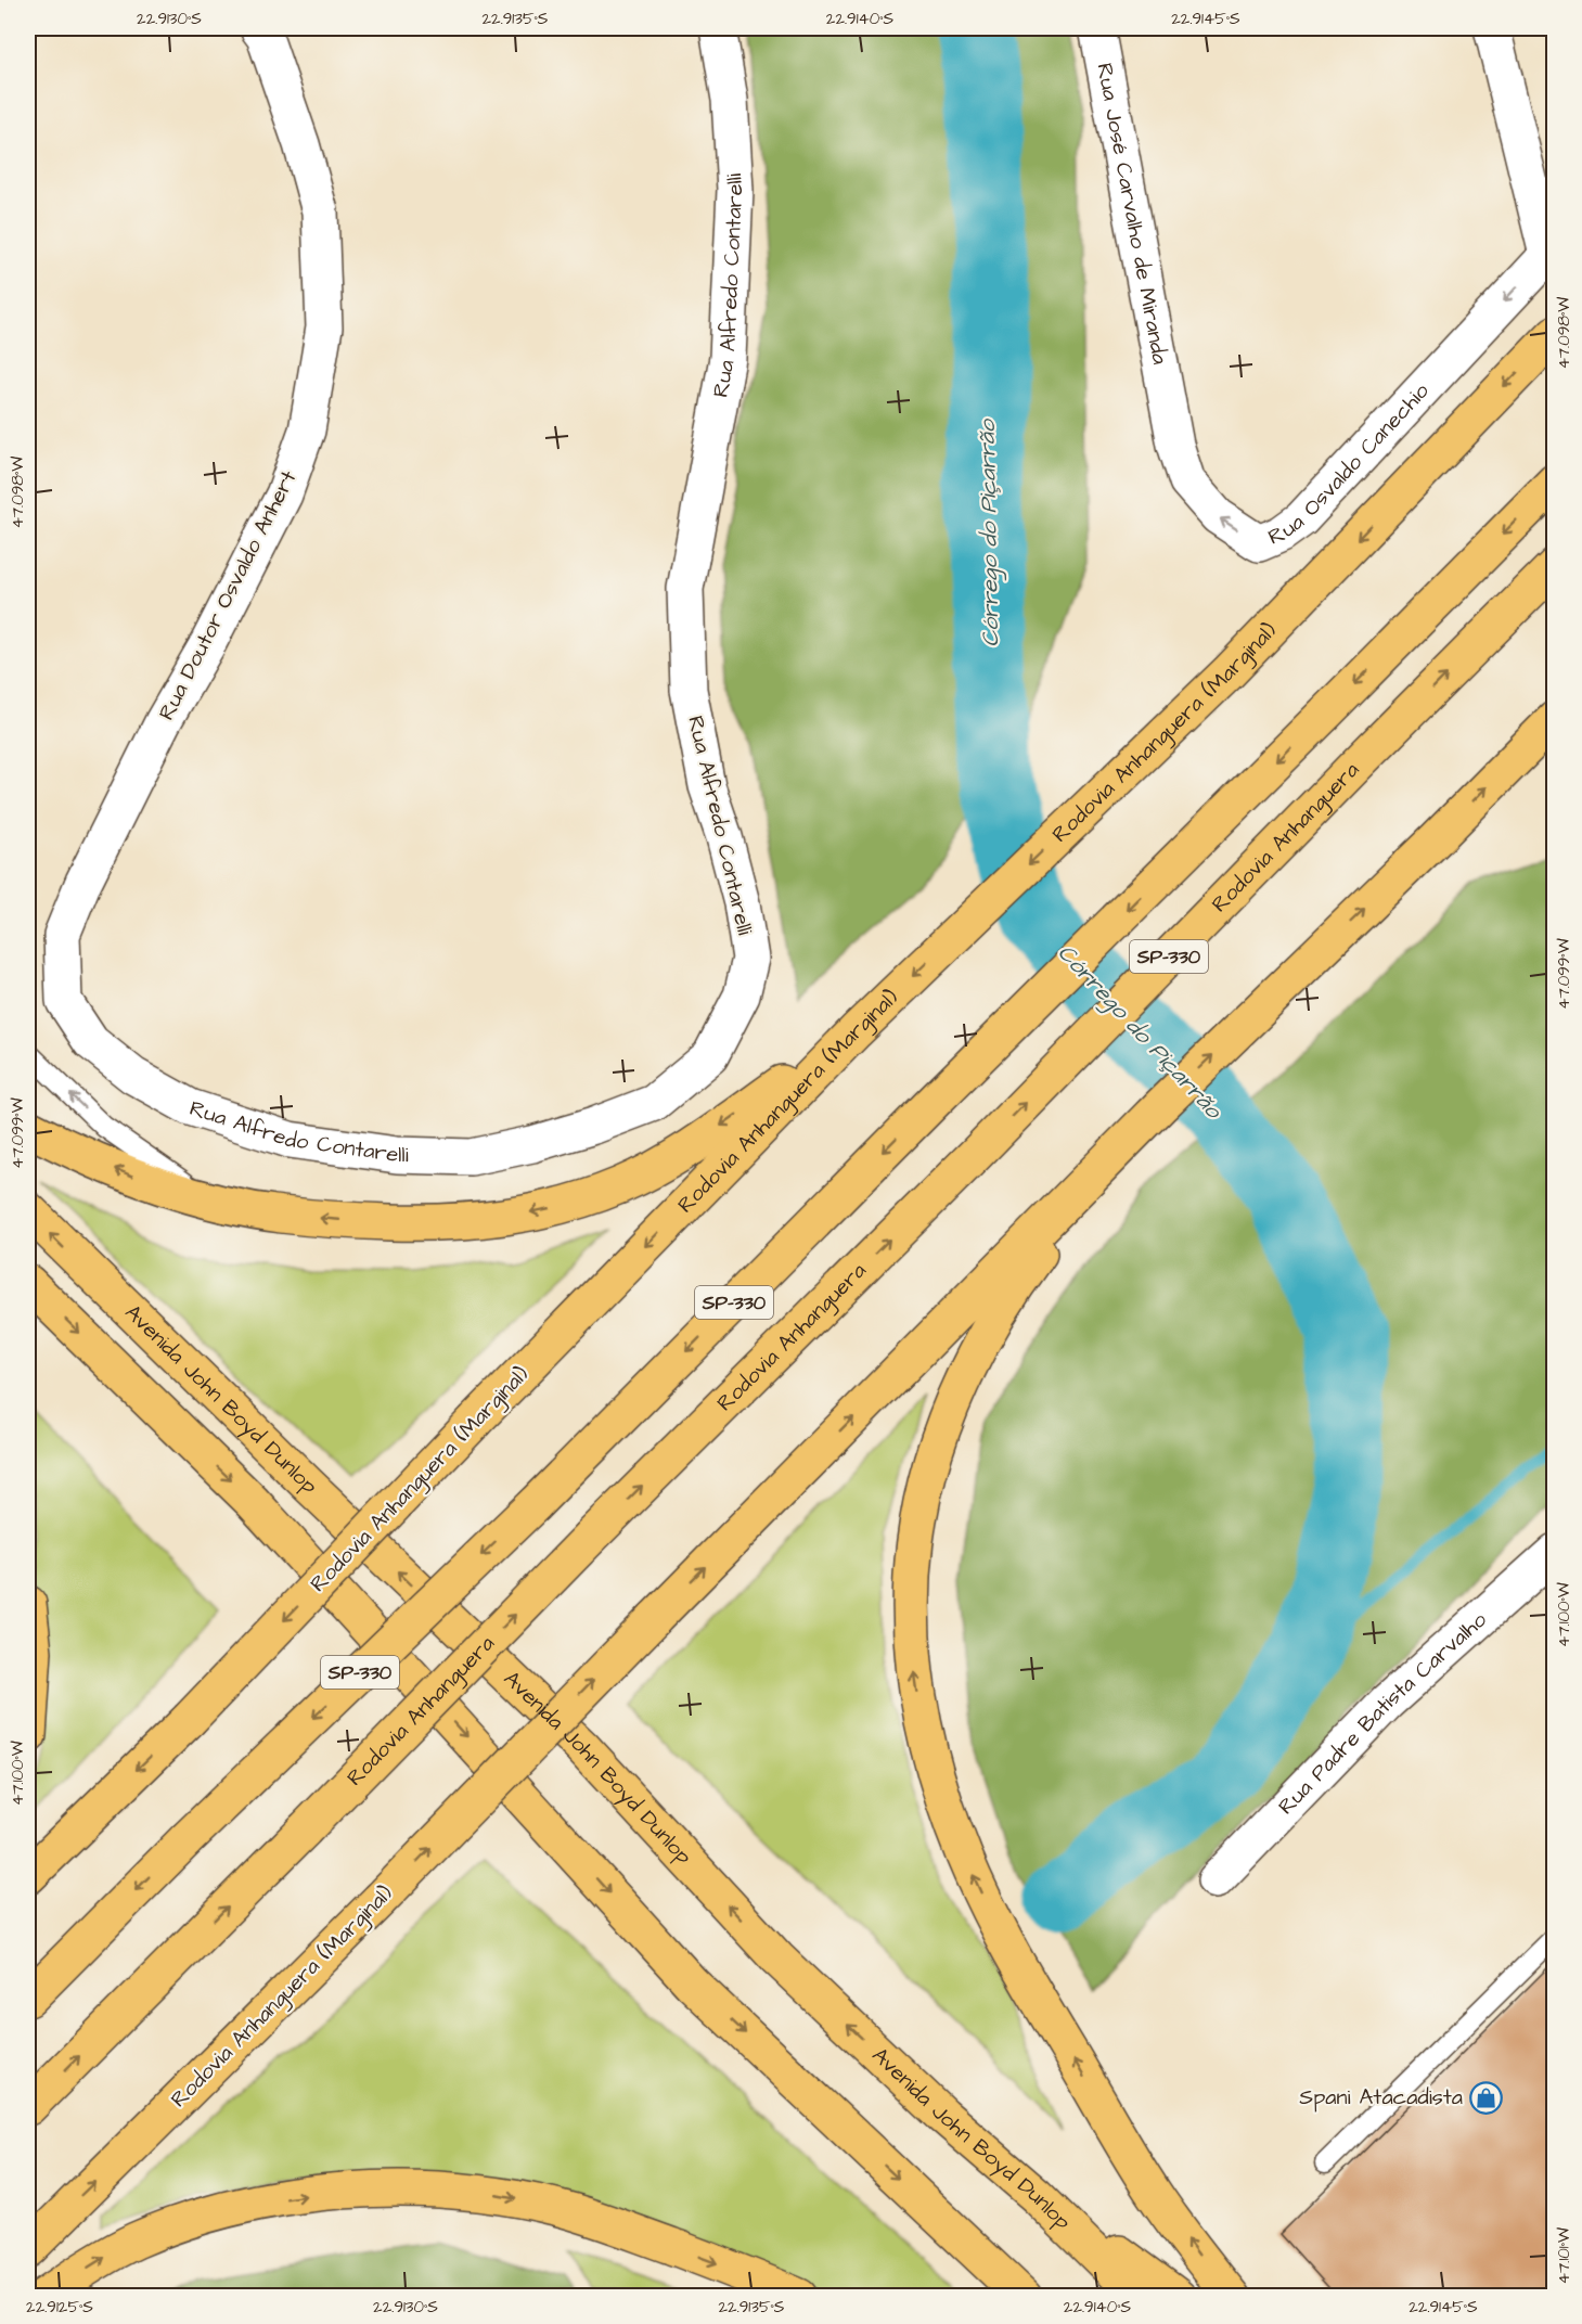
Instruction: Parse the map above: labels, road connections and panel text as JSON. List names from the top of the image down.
{
  "streets": {
    "main road": [
      "Rodovia Anhanguera (Marginal)",
      "Rodovia Anhanguera",
      "SP-330",
      "Avenida John Boyd Dunlop"
    ],
    "street": [
      "Rua José Carvalho de Miranda",
      "Rua Alfredo Contarelli",
      "Rua Osvaldo Canechio",
      "Rua Doutor Osvaldo Anhert",
      "Rua Padre Batista Carvalho"
    ]
  },
  "crossings": [
    ["Rua José Carvalho de Miranda", "Rua Osvaldo Canechio"],
    ["Rua Alfredo Contarelli", "Rua Doutor Osvaldo Anhert"]
  ],
  "water": ["Córrego do Piçarrão"],
  "places": {
    "shop": ["Spani Atacadista"]
  },
  "coordinates": [
    "22.9130°S",
    "22.9135°S",
    "22.9140°S",
    "22.9145°S",
    "47.098°W",
    "47.099°W",
    "47.100°W",
    "47.101°W",
    "22.9125°S"
  ]
}
